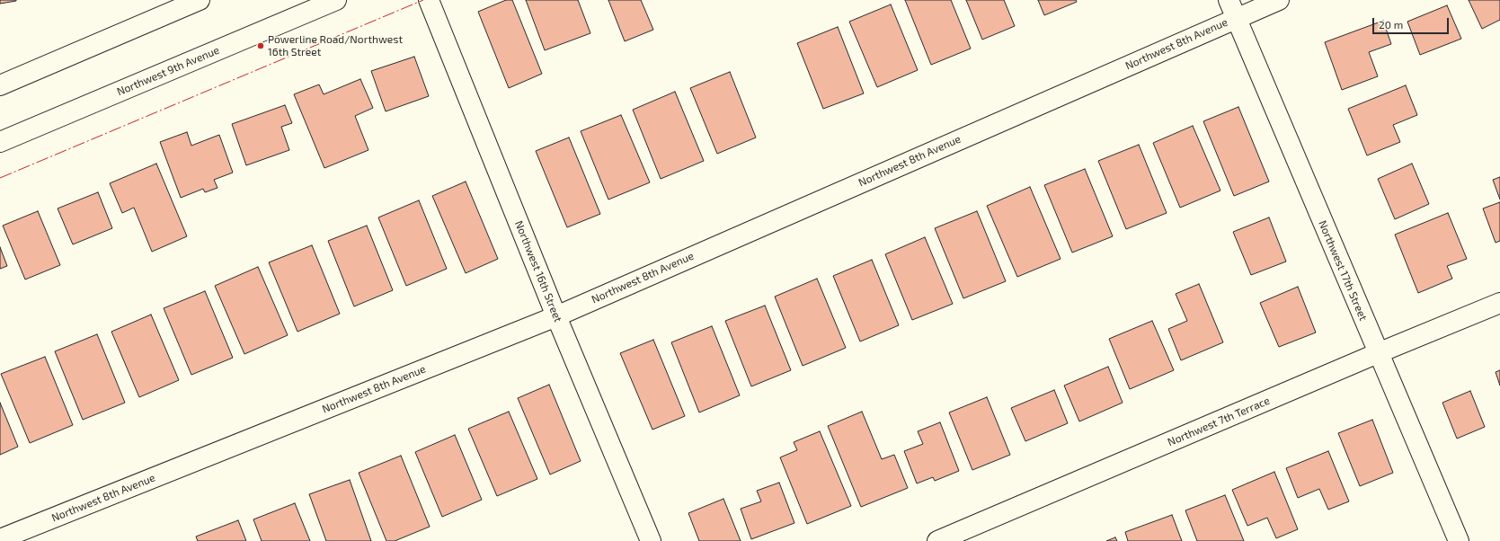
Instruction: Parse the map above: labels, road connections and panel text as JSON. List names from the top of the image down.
{
  "streets": {
    "street": [
      "Northwest 8th Avenue",
      "Northwest 9th Avenue",
      "Northwest 17th Street",
      "Northwest 16th Street",
      "Northwest 7th Terrace"
    ]
  },
  "crossings": [
    ["Northwest 8th Avenue", "Northwest 17th Street"],
    ["Northwest 8th Avenue", "Northwest 16th Street"],
    ["Northwest 17th Street", "Northwest 7th Terrace"]
  ],
  "places": ["Powerline Road/Northwest 16th Street"],
  "scale_bar": "20 m"
}
